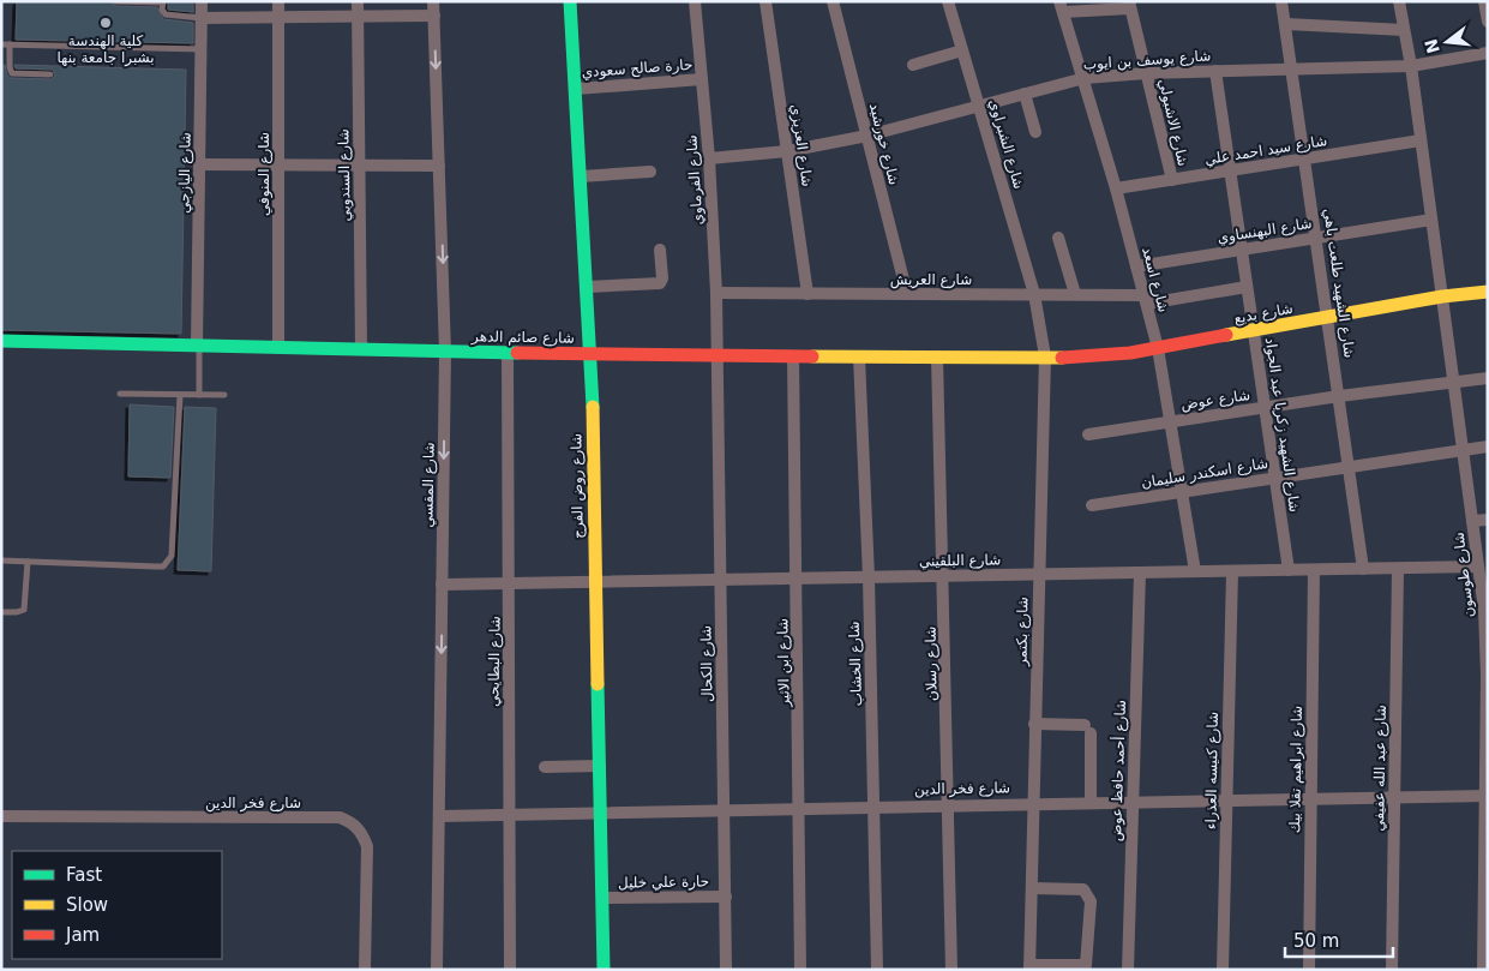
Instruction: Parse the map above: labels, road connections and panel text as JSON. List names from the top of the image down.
{
  "streets": {
    "street": [
      "شارع يوسف بن ايوب",
      "حارة صالح سعودي",
      "شارع الاشبولي",
      "شارع خورشيد",
      "شارع الشبراوي",
      "شارع العزيزي",
      "شارع سيد احمد علي",
      "شارع اليازجي",
      "شارع المنوفي",
      "شارع السندوبي",
      "شارع الفرماوي",
      "شارع البهنساوي",
      "شارع العريش",
      "شارع اسعد",
      "شارع الشهيد طلعت باهي",
      "شارع بديع",
      "شارع صائم الدهر",
      "شارع عوض",
      "شارع الشهيد زكريا عبد الجواد",
      "شارع اسكندر سليمان",
      "شارع المقسي",
      "شارع روض الفرج",
      "شارع البلقيني",
      "شارع طوسون",
      "شارع بكتمر",
      "شارع البطايحي",
      "شارع ابن الاثير",
      "شارع الكحال",
      "شارع الخشاب",
      "شارع رسلان",
      "شارع عبد الله عفيفي",
      "شارع ابراهيم تقلا بيك",
      "شارع أحمد حافظ عوض",
      "شارع كنيسه العذراء",
      "شارع فخر الدين",
      "حارة علي خليل"
    ]
  },
  "crossings": [
    ["شارع يوسف بن ايوب", "شارع الاشبولي"],
    ["شارع يوسف بن ايوب", "شارع خورشيد"],
    ["شارع يوسف بن ايوب", "شارع الشبراوي"],
    ["شارع يوسف بن ايوب", "شارع العزيزي"],
    ["شارع يوسف بن ايوب", "شارع الفرماوي"],
    ["شارع يوسف بن ايوب", "شارع اسعد"],
    ["شارع يوسف بن ايوب", "شارع الشهيد طلعت باهي"],
    ["شارع يوسف بن ايوب", "شارع الشهيد زكريا عبد الجواد"],
    ["شارع يوسف بن ايوب", "شارع طوسون"],
    ["حارة صالح سعودي", "شارع الفرماوي"],
    ["حارة صالح سعودي", "شارع روض الفرج"],
    ["شارع الاشبولي", "شارع سيد احمد علي"],
    ["شارع خورشيد", "شارع العريش"],
    ["شارع الشبراوي", "شارع العريش"],
    ["شارع الشبراوي", "شارع بكتمر"],
    ["شارع العزيزي", "شارع العريش"],
    ["شارع سيد احمد علي", "شارع اسعد"],
    ["شارع سيد احمد علي", "شارع الشهيد طلعت باهي"],
    ["شارع سيد احمد علي", "شارع الشهيد زكريا عبد الجواد"],
    ["شارع سيد احمد علي", "شارع طوسون"],
    ["شارع اليازجي", "شارع صائم الدهر"],
    ["شارع المنوفي", "شارع صائم الدهر"],
    ["شارع السندوبي", "شارع صائم الدهر"],
    ["شارع الفرماوي", "شارع العريش"],
    ["شارع الفرماوي", "شارع صائم الدهر"],
    ["شارع الفرماوي", "شارع الكحال"],
    ["شارع البهنساوي", "شارع اسعد"],
    ["شارع البهنساوي", "شارع الشهيد طلعت باهي"],
    ["شارع البهنساوي", "شارع الشهيد زكريا عبد الجواد"],
    ["شارع البهنساوي", "شارع طوسون"],
    ["شارع العريش", "شارع اسعد"],
    ["شارع العريش", "شارع الشهيد زكريا عبد الجواد"],
    ["شارع العريش", "شارع بكتمر"],
    ["شارع اسعد", "شارع بديع"],
    ["شارع اسعد", "شارع عوض"],
    ["شارع اسعد", "شارع اسكندر سليمان"],
    ["شارع اسعد", "شارع البلقيني"],
    ["شارع الشهيد طلعت باهي", "شارع بديع"],
    ["شارع الشهيد طلعت باهي", "شارع عوض"],
    ["شارع الشهيد طلعت باهي", "شارع اسكندر سليمان"],
    ["شارع الشهيد طلعت باهي", "شارع البلقيني"],
    ["شارع بديع", "شارع صائم الدهر"],
    ["شارع بديع", "شارع الشهيد زكريا عبد الجواد"],
    ["شارع بديع", "شارع طوسون"],
    ["شارع بديع", "شارع بكتمر"],
    ["شارع صائم الدهر", "شارع المقسي"],
    ["شارع صائم الدهر", "شارع روض الفرج"],
    ["شارع صائم الدهر", "شارع بكتمر"],
    ["شارع صائم الدهر", "شارع البطايحي"],
    ["شارع صائم الدهر", "شارع ابن الاثير"],
    ["شارع صائم الدهر", "شارع الكحال"],
    ["شارع صائم الدهر", "شارع الخشاب"],
    ["شارع صائم الدهر", "شارع رسلان"],
    ["شارع عوض", "شارع الشهيد زكريا عبد الجواد"],
    ["شارع عوض", "شارع طوسون"],
    ["شارع الشهيد زكريا عبد الجواد", "شارع اسكندر سليمان"],
    ["شارع الشهيد زكريا عبد الجواد", "شارع البلقيني"],
    ["شارع اسكندر سليمان", "شارع طوسون"],
    ["شارع المقسي", "شارع البلقيني"],
    ["شارع المقسي", "شارع فخر الدين"],
    ["شارع روض الفرج", "شارع البلقيني"],
    ["شارع روض الفرج", "شارع فخر الدين"],
    ["شارع روض الفرج", "حارة علي خليل"],
    ["شارع البلقيني", "شارع طوسون"],
    ["شارع البلقيني", "شارع بكتمر"],
    ["شارع البلقيني", "شارع البطايحي"],
    ["شارع البلقيني", "شارع ابن الاثير"],
    ["شارع البلقيني", "شارع الكحال"],
    ["شارع البلقيني", "شارع الخشاب"],
    ["شارع البلقيني", "شارع رسلان"],
    ["شارع البلقيني", "شارع عبد الله عفيفي"],
    ["شارع البلقيني", "شارع ابراهيم تقلا بيك"],
    ["شارع البلقيني", "شارع أحمد حافظ عوض"],
    ["شارع البلقيني", "شارع كنيسه العذراء"],
    ["شارع طوسون", "شارع فخر الدين"],
    ["شارع بكتمر", "شارع فخر الدين"],
    ["شارع البطايحي", "شارع فخر الدين"],
    ["شارع ابن الاثير", "شارع فخر الدين"],
    ["شارع الكحال", "شارع فخر الدين"],
    ["شارع الكحال", "حارة علي خليل"],
    ["شارع الخشاب", "شارع فخر الدين"],
    ["شارع رسلان", "شارع فخر الدين"],
    ["شارع عبد الله عفيفي", "شارع فخر الدين"],
    ["شارع ابراهيم تقلا بيك", "شارع فخر الدين"],
    ["شارع أحمد حافظ عوض", "شارع فخر الدين"],
    ["شارع كنيسه العذراء", "شارع فخر الدين"]
  ],
  "one_way": ["شارع المقسي"],
  "places": ["كلية الهندسة بشبرا جامعة بنها"],
  "legend": ["Fast", "Slow", "Jam"],
  "scale_bar": "50 m",
  "north": "left"
}
